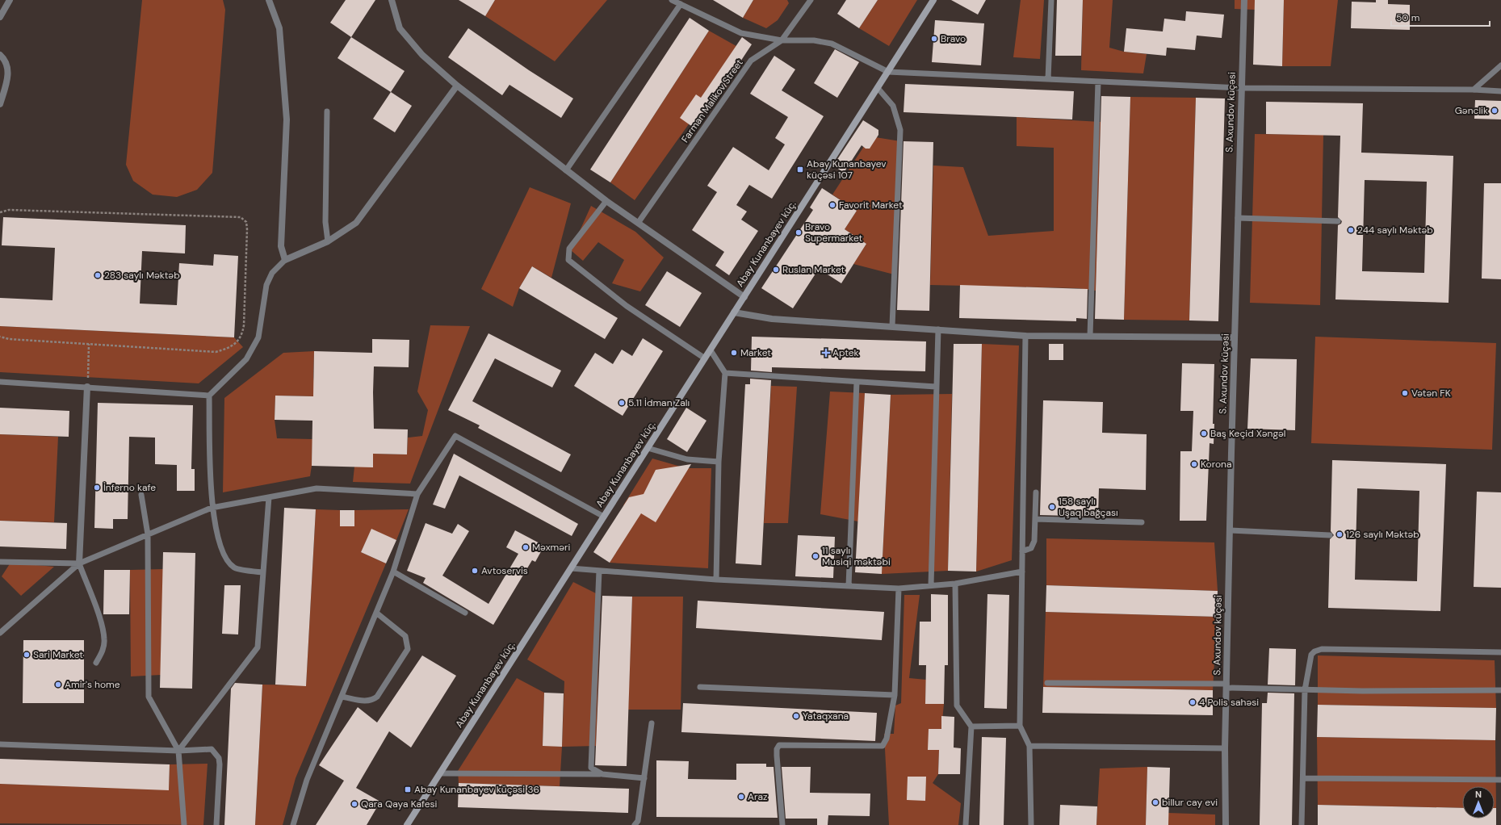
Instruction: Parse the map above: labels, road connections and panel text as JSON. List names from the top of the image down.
{
  "streets": {
    "street": ["S. Axundov küçəsi", "Abay Kunanbayev küç."],
    "lane": ["Farman Malikov Street"]
  },
  "places": {
    "other": [
      "Bravo",
      "Gənclik",
      "Favorit Market",
      "244 saylı Məktəb",
      "Bravo Supermarket",
      "Ruslan Market",
      "283 saylı Məktəb",
      "Market",
      "Vətən FK",
      "5.11 İdman Zalı",
      "Baş Keçid Xəngəl",
      "Korona",
      "İnferno kafe",
      "158 saylı Uşaq bağçası",
      "126 saylı Məktəb",
      "Məxməri",
      "11 saylı Musiqi məktəbi",
      "Avtoservis",
      "Sari Market",
      "Amir's home",
      "4 Polis sahəsi",
      "Yataqxana",
      "Araz",
      "billur cay evi",
      "Qara Qaya Kafesi"
    ],
    "transit": ["Abay Kunanbayev küçəsi 107", "Abay Kunanbayev küçəsi 36"],
    "health": ["Aptek"]
  },
  "scale_bar": "50 m",
  "north": "top"
}
